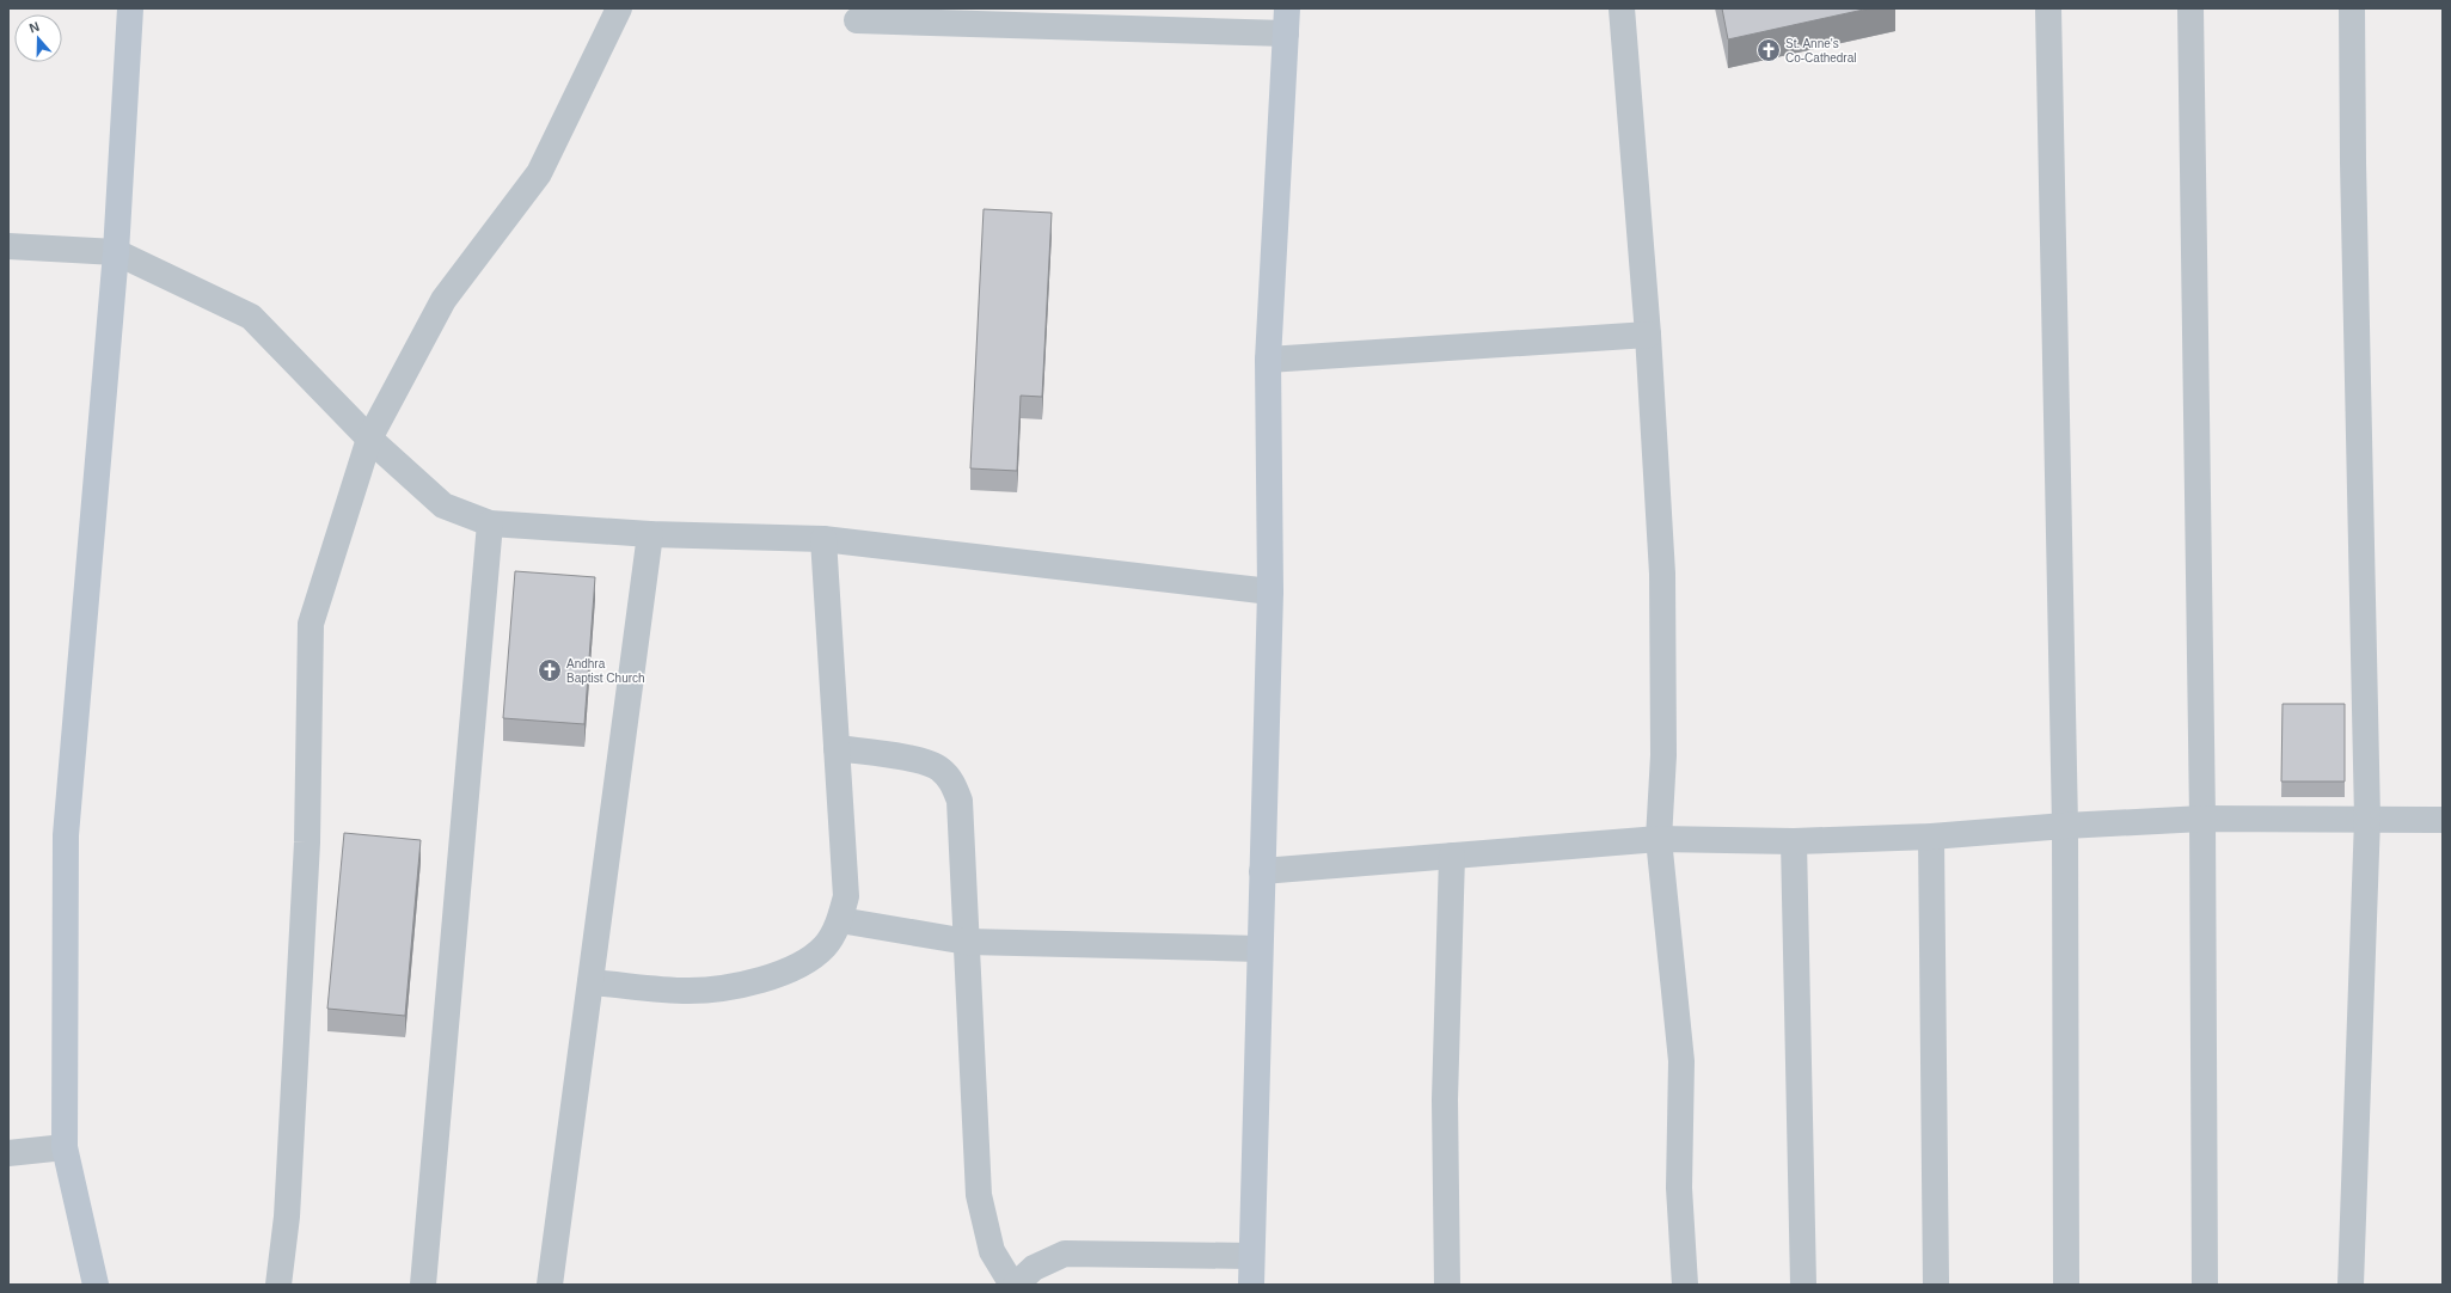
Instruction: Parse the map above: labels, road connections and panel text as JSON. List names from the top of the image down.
{
  "places": {
    "church": ["St. Anne's Co-Cathedral", "Andhra Baptist Church"]
  },
  "north": "top"
}
